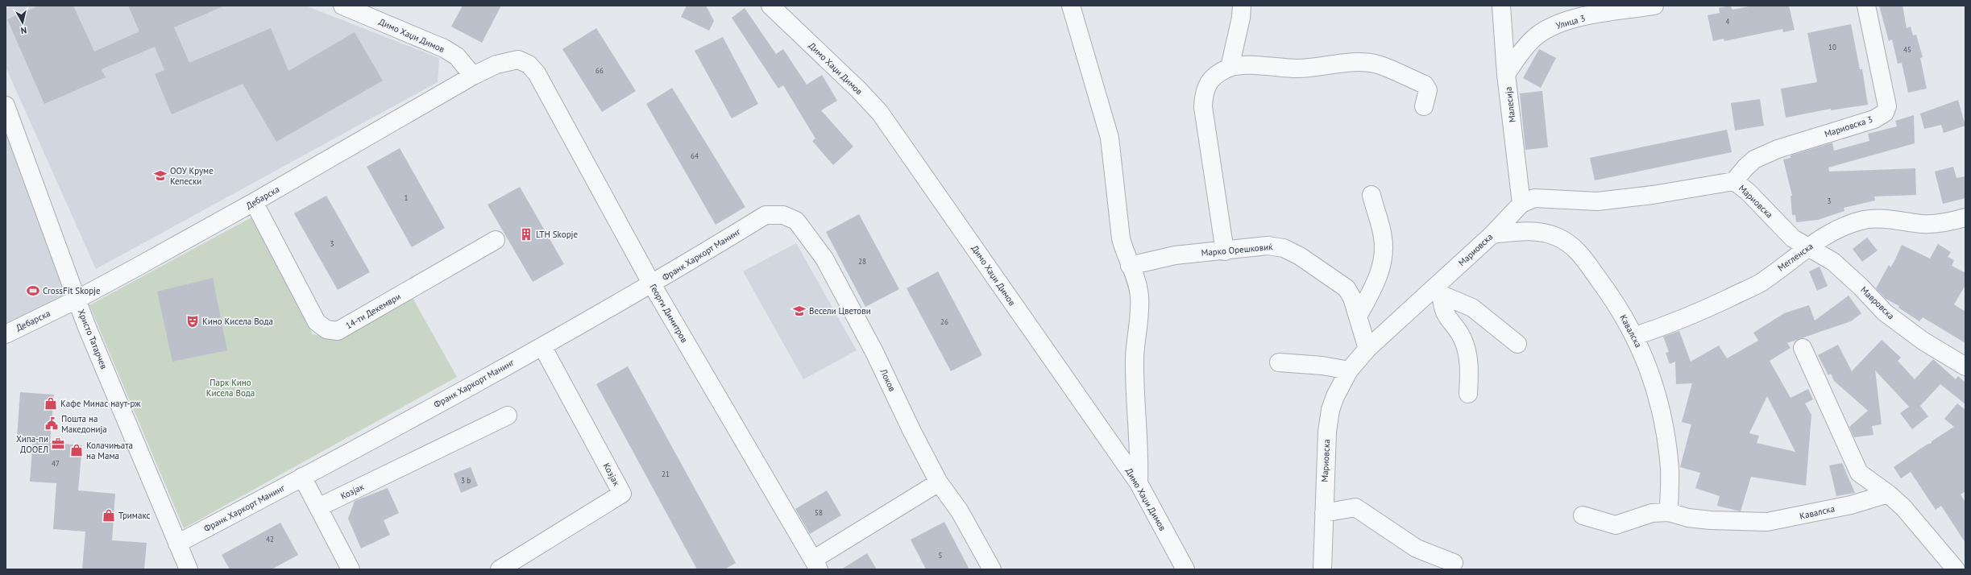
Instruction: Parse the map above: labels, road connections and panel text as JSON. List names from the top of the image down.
{
  "streets": {
    "street": [
      "Улица 3",
      "Димо Хаџи Димов",
      "Малесија",
      "Мариовска 3",
      "Дебарска",
      "Мариовска",
      "Марко Орешковиќ",
      "Франк Харкорт Манинг",
      "Мегленска",
      "Мавровска",
      "14-ти Декември",
      "Георги Димитров",
      "Кавалска",
      "Христо Татарчев",
      "Локов",
      "Козјак"
    ]
  },
  "crossings": [
    ["Улица 3", "Малесија"],
    ["Димо Хаџи Димов", "Дебарска"],
    ["Малесија", "Мариовска"],
    ["Мариовска 3", "Мариовска"],
    ["Дебарска", "14-ти Декември"],
    ["Дебарска", "Георги Димитров"],
    ["Дебарска", "Христо Татарчев"],
    ["Мариовска", "Марко Орешковиќ"],
    ["Мариовска", "Мегленска"],
    ["Мариовска", "Мавровска"],
    ["Мариовска", "Кавалска"],
    ["Франк Харкорт Манинг", "Георги Димитров"],
    ["Франк Харкорт Манинг", "Христо Татарчев"],
    ["Франк Харкорт Манинг", "Локов"],
    ["Франк Харкорт Манинг", "Козјак"],
    ["Мегленска", "Мавровска"],
    ["Мегленска", "Кавалска"]
  ],
  "parks": ["Парк Кино Кисела Вода"],
  "places": {
    "school or university": ["ООУ Круме Кепески", "Весели Цветови"],
    "building": ["LTH Skopje"],
    "sports": ["CrossFit Skopje"],
    "theatre": ["Кино Кисела Вода"],
    "shop": ["Кафе Минас наут-рж", "Колачињата на Мама", "Тримакс"],
    "public building": ["Пошта на Македонија"],
    "office": ["Хипа-пи ДООЕЛ"]
  },
  "house_numbers": [
    "4",
    "10",
    "45",
    "66",
    "64",
    "1",
    "3",
    "3",
    "28",
    "26",
    "47",
    "21",
    "3 b",
    "58",
    "42",
    "5"
  ],
  "north": "bottom"
}
